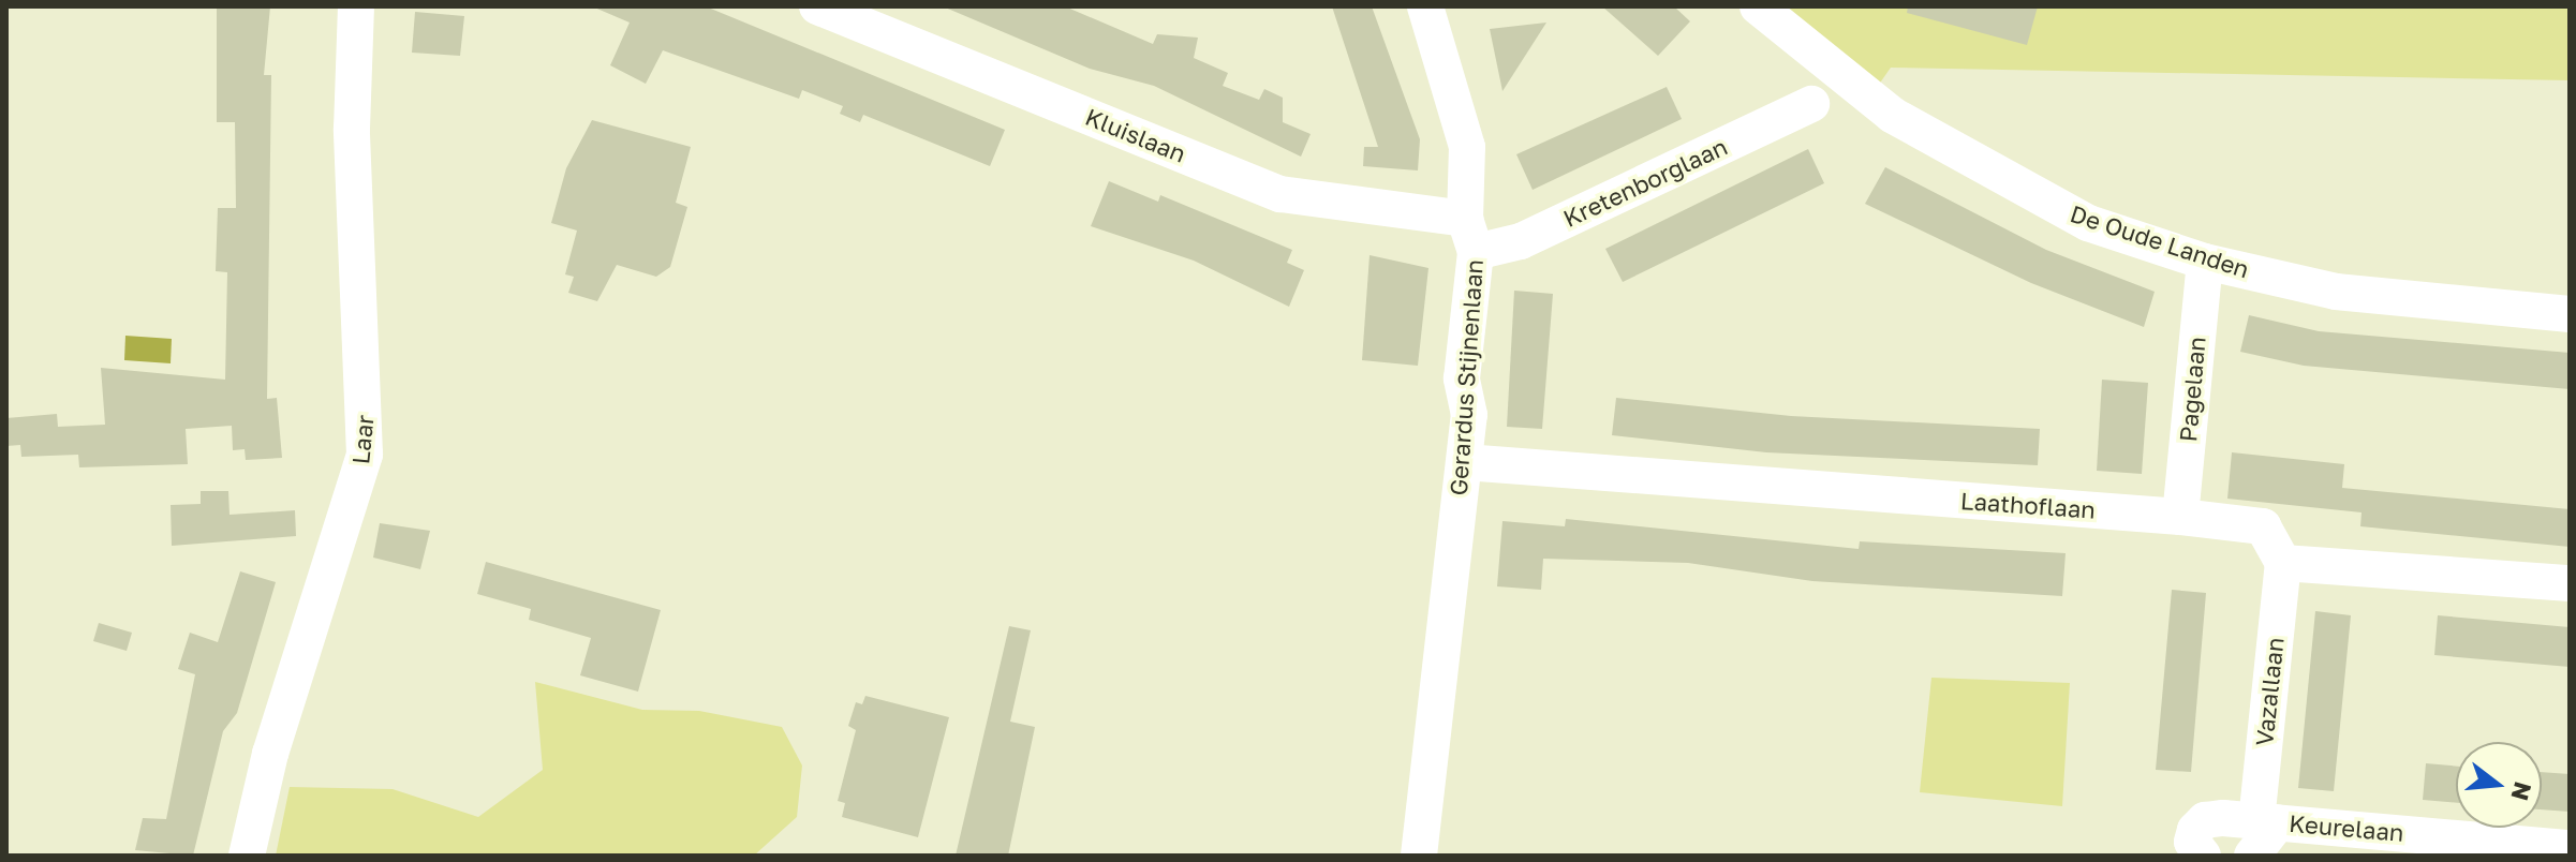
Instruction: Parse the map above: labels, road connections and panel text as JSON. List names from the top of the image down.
{
  "streets": {
    "street": [
      "Kluislaan",
      "Kretenborglaan",
      "De Oude Landen",
      "Gerardus Stijnenlaan",
      "Pagelaan",
      "Laar",
      "Laathoflaan",
      "Vazallaan",
      "Keurelaan"
    ]
  },
  "crossings": [
    ["Kluislaan", "Kretenborglaan"],
    ["Kluislaan", "Gerardus Stijnenlaan"],
    ["Kretenborglaan", "Gerardus Stijnenlaan"],
    ["De Oude Landen", "Pagelaan"],
    ["Gerardus Stijnenlaan", "Laathoflaan"],
    ["Pagelaan", "Laathoflaan"],
    ["Laathoflaan", "Vazallaan"],
    ["Vazallaan", "Keurelaan"]
  ],
  "north": "right"
}
